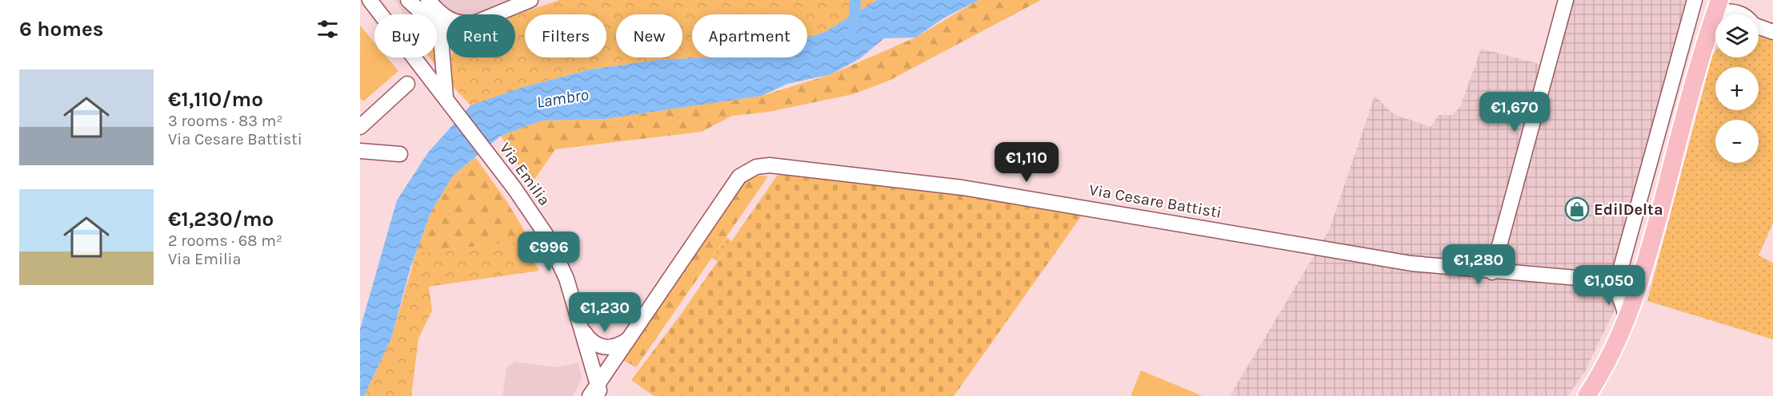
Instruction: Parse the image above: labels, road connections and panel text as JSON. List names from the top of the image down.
{
  "streets": {
    "street": ["Via Emilia", "Via Cesare Battisti"]
  },
  "crossings": [
    ["Via Emilia", "Via Cesare Battisti"]
  ],
  "water": ["Lambro"],
  "places": {
    "shop": ["EdilDelta"]
  },
  "page": {
    "heading": "6 homes",
    "map_buttons": ["+", "−"],
    "chip": [
      "Buy",
      "Rent",
      "Filters",
      "New",
      "Apartment"
    ],
    "list": [
      {
        "name": "€1,110/mo",
        "note": "3 rooms · 83 m² · Via Cesare Battisti"
      },
      {
        "name": "€1,230/mo",
        "note": "2 rooms · 68 m² · Via Emilia"
      }
    ],
    "price": [
      "€1,670",
      "€1,110",
      "€996",
      "€1,280",
      "€1,050",
      "€1,230"
    ]
  }
}
